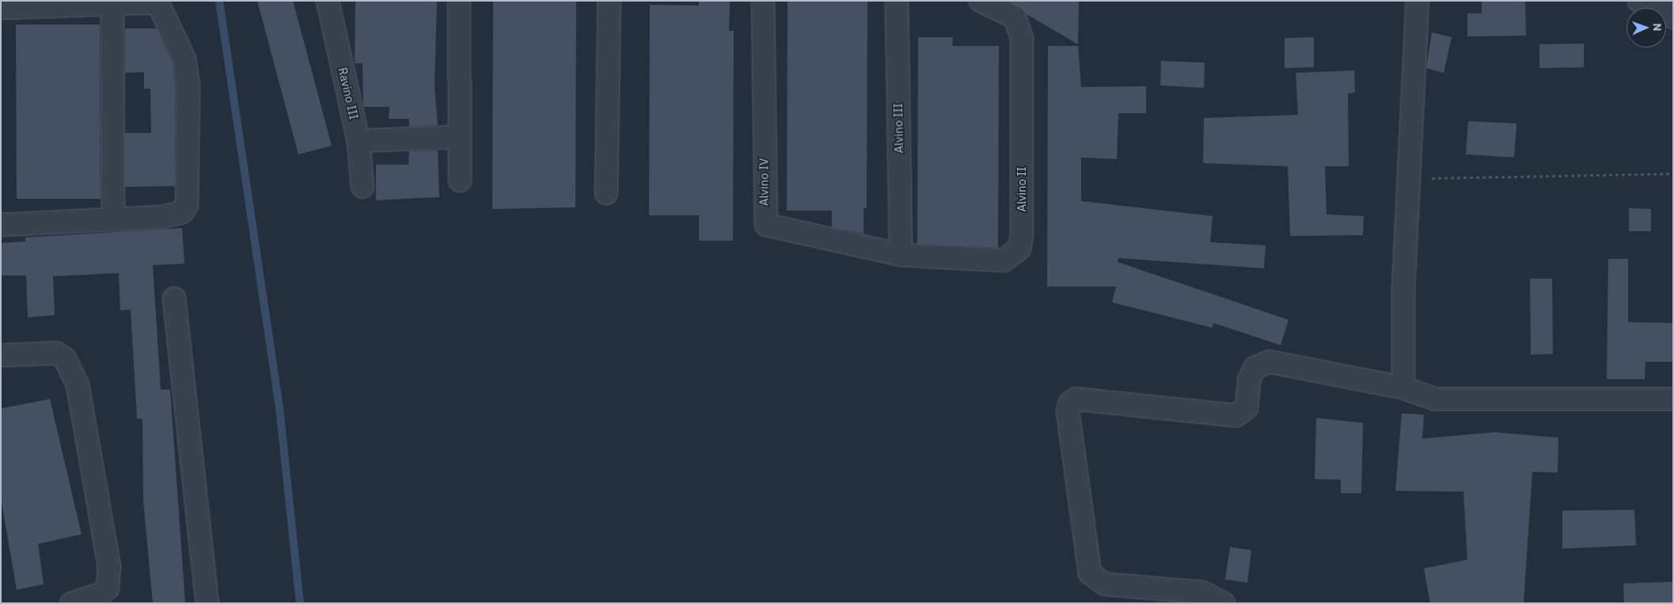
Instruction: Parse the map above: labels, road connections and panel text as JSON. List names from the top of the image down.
{
  "streets": {
    "street": [
      "Ravino III",
      "Alvino III",
      "Alvino IV",
      "Alvino II"
    ]
  },
  "crossings": [
    ["Alvino III", "Alvino IV"],
    ["Alvino III", "Alvino II"],
    ["Alvino IV", "Alvino II"]
  ],
  "north": "right"
}
